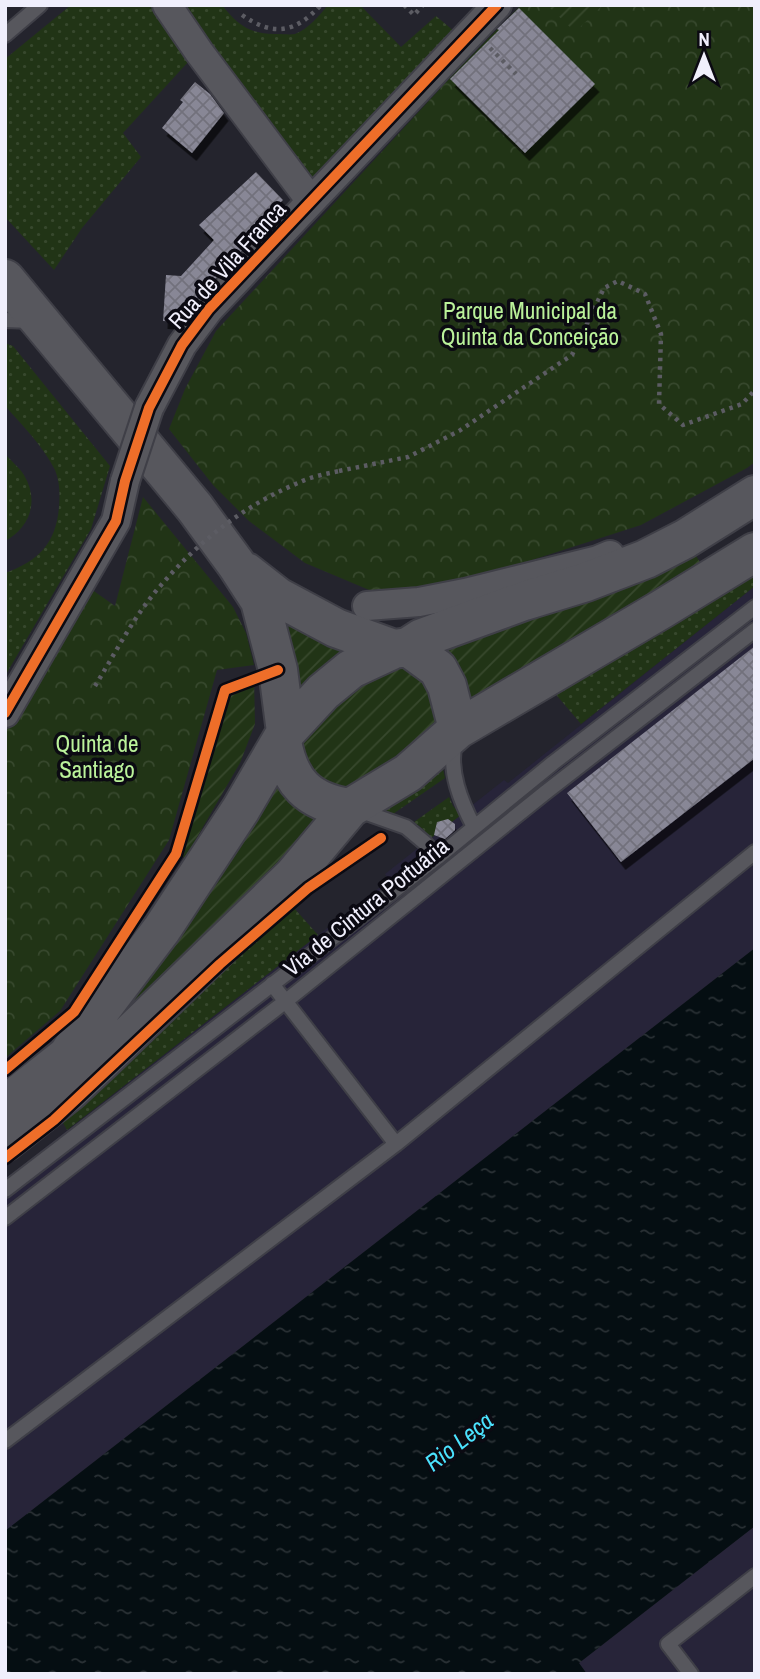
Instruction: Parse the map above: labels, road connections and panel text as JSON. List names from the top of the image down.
{
  "streets": {
    "street": ["Rua de Vila Franca"],
    "lane": ["Via de Cintura Portuária"]
  },
  "water": ["Rio Leça"],
  "parks": ["Parque Municipal da Quinta da Conceição", "Quinta de Santiago"],
  "north": "top"
}
